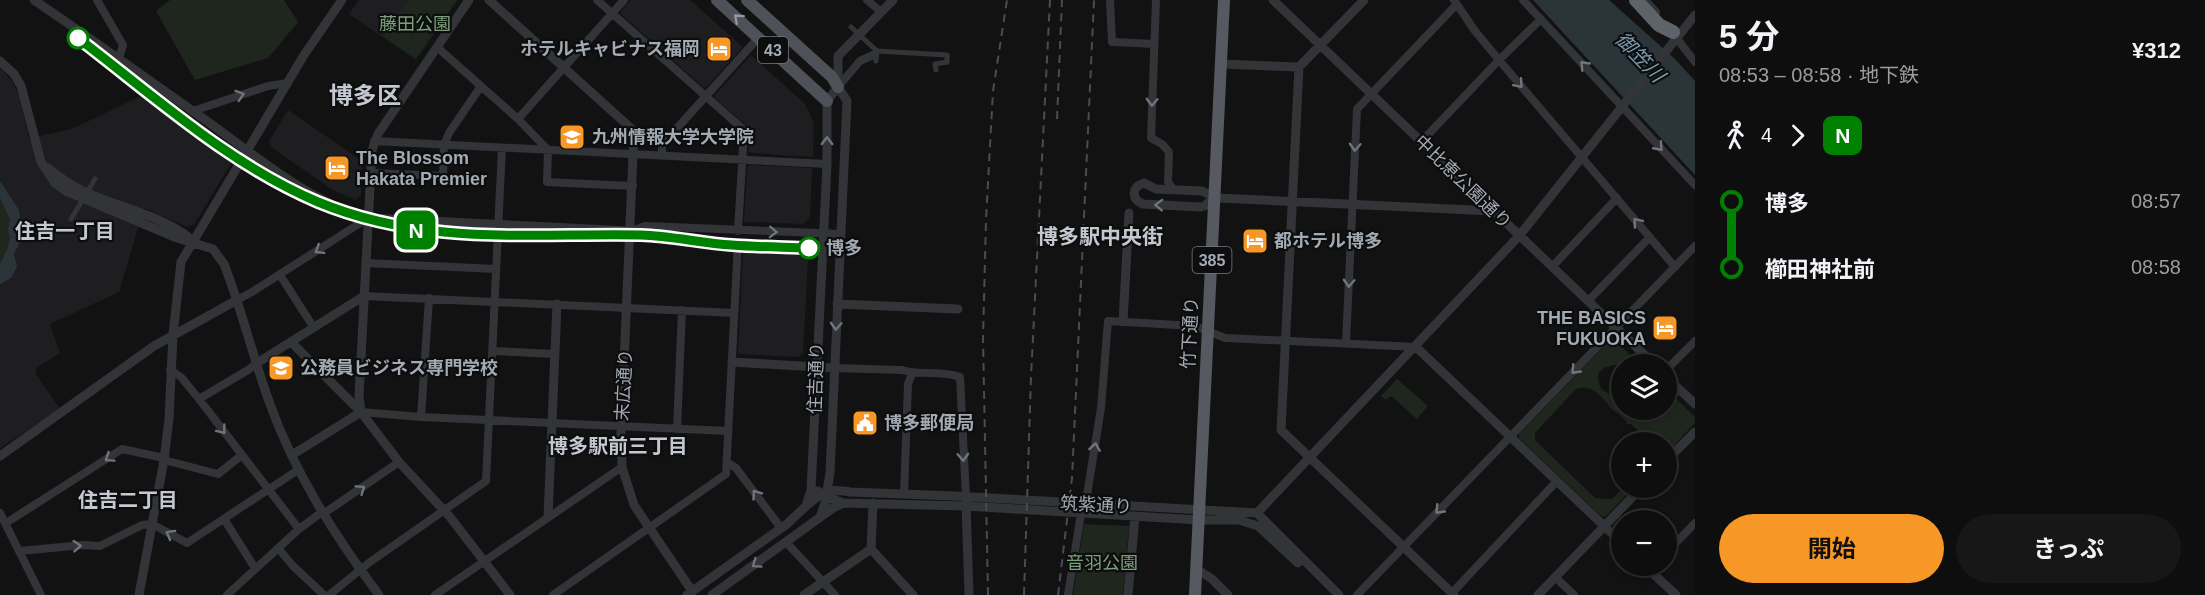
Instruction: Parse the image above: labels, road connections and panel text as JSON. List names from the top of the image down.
{
  "streets": {
    "highway": ["385", "竹下通り"],
    "main road": ["43"],
    "street": [
      "中比恵公園通り",
      "住吉通り",
      "末広通り",
      "筑紫通り"
    ]
  },
  "crossings": [
    ["43", "住吉通り"],
    ["竹下通り", "筑紫通り"],
    ["住吉通り", "筑紫通り"]
  ],
  "districts": [
    "博多区",
    "住吉一丁目",
    "博多駅中央街",
    "博多駅前三丁目",
    "住吉二丁目"
  ],
  "water": ["御笠川"],
  "parks": ["藤田公園", "音羽公園"],
  "places": {
    "hotel": [
      "ホテルキャビナス福岡",
      "The Blossom Hakata Premier",
      "都ホテル博多",
      "THE BASICS FUKUOKA"
    ],
    "school or university": ["九州情報大学大学院", "公務員ビジネス専門学校"],
    "other": ["博多"],
    "public building": ["博多郵便局"]
  },
  "lines": ["metro line N"],
  "page": {
    "on_map": "N",
    "heading": ["5 分", "08:53 – 08:58 · 地下鉄", "¥312"],
    "legs": ["4", "N"],
    "list": [
      {
        "name": "博多",
        "value": "08:57"
      },
      {
        "name": "櫛田神社前",
        "value": "08:58"
      }
    ],
    "map_buttons": ["+", "−"],
    "buttons": ["開始", "きっぷ"]
  }
}
